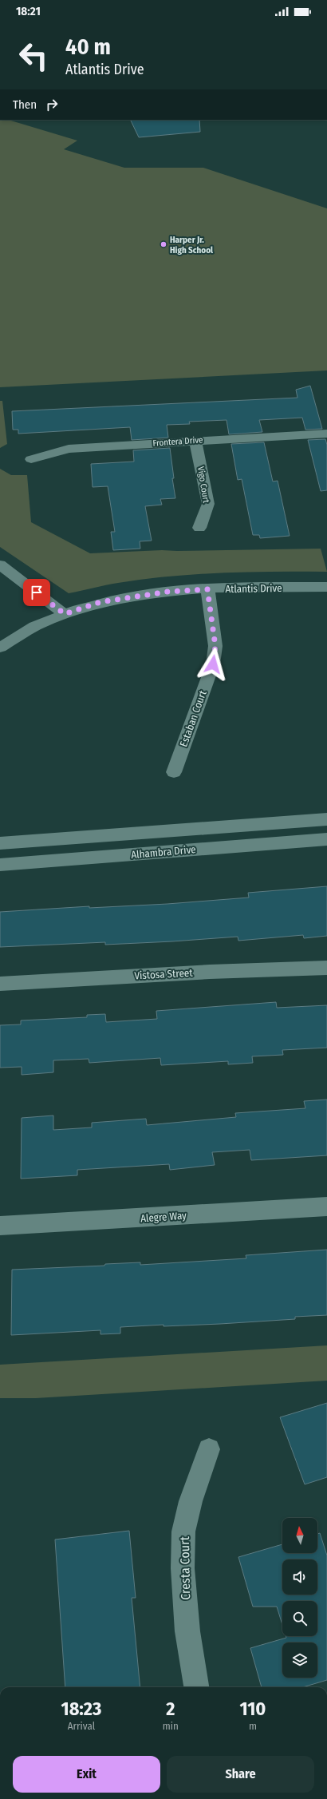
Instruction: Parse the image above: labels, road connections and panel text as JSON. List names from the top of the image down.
{
  "streets": {
    "street": [
      "Frontera Drive",
      "Vigo Court",
      "Atlantis Drive",
      "Estaban Court",
      "Alhambra Drive",
      "Vistosa Street",
      "Alegre Way",
      "Cresta Court"
    ]
  },
  "crossings": [
    ["Frontera Drive", "Vigo Court"],
    ["Atlantis Drive", "Estaban Court"]
  ],
  "places": ["Harper Jr. High School"],
  "north": "top",
  "page": {
    "status": "18:21",
    "turn": ["40 m", "Atlantis Drive"],
    "then": "Then",
    "eta": [
      "18:23",
      "Arrival",
      "2",
      "min",
      "110",
      "m"
    ],
    "buttons": ["Exit", "Share"]
  }
}
